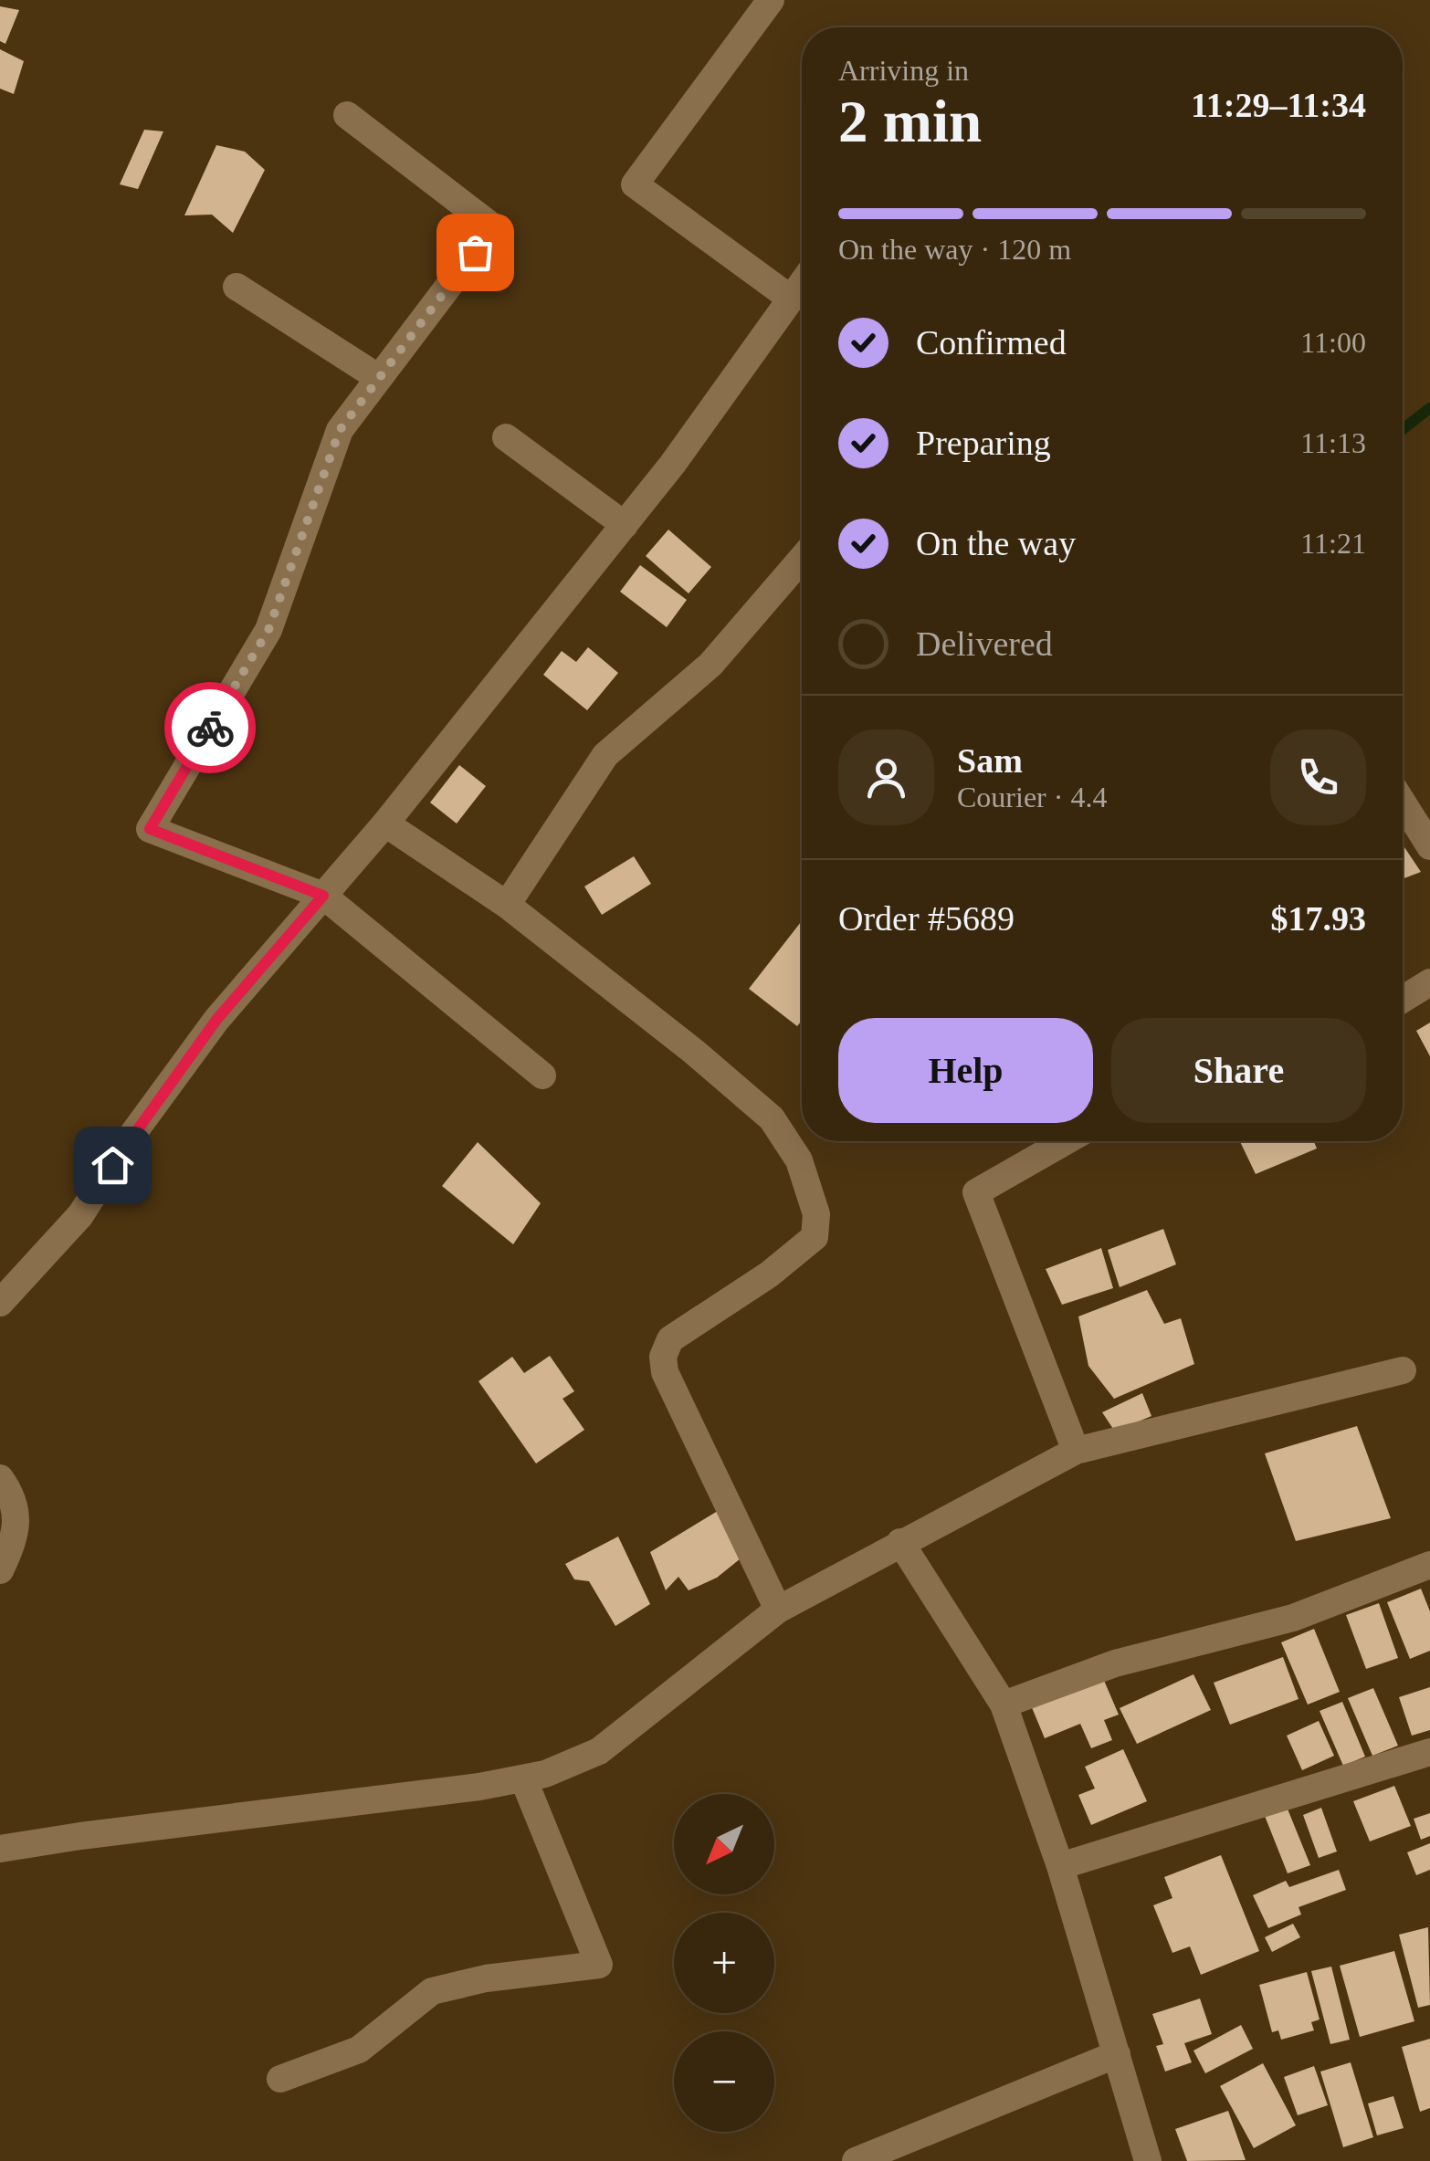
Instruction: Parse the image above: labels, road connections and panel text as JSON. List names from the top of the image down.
{
  "north": "bottom left",
  "page": {
    "heading": ["2 min", "Arriving in", "11:29–11:34"],
    "panel": [
      "Sam",
      "Courier · 4.4",
      "Order #5689",
      "$17.93"
    ],
    "bar": "On the way · 120 m",
    "list": [
      ["Confirmed", "11:00"],
      ["Preparing", "11:13"],
      ["On the way", "11:21"],
      "Delivered"
    ],
    "buttons": ["Help", "Share"],
    "map_buttons": ["+", "−"]
  }
}
